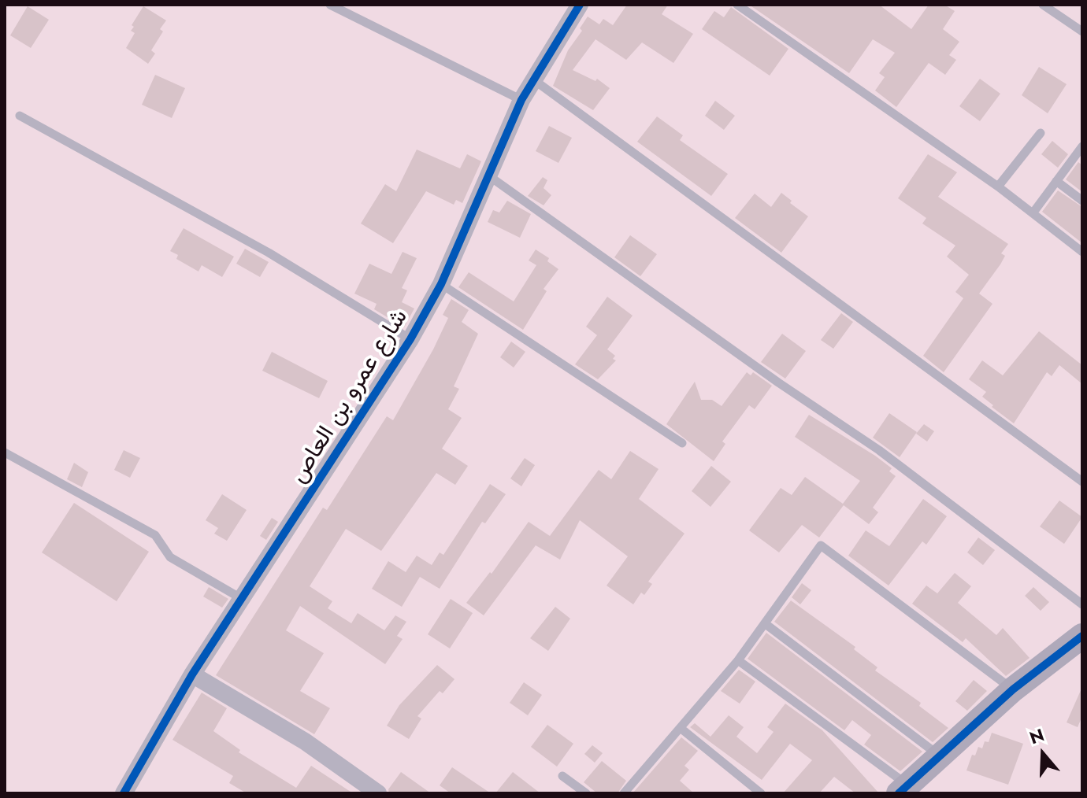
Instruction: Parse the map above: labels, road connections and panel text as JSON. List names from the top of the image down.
{
  "streets": {
    "street": ["شارع عمرو بن العاص"]
  },
  "north": "top"
}
